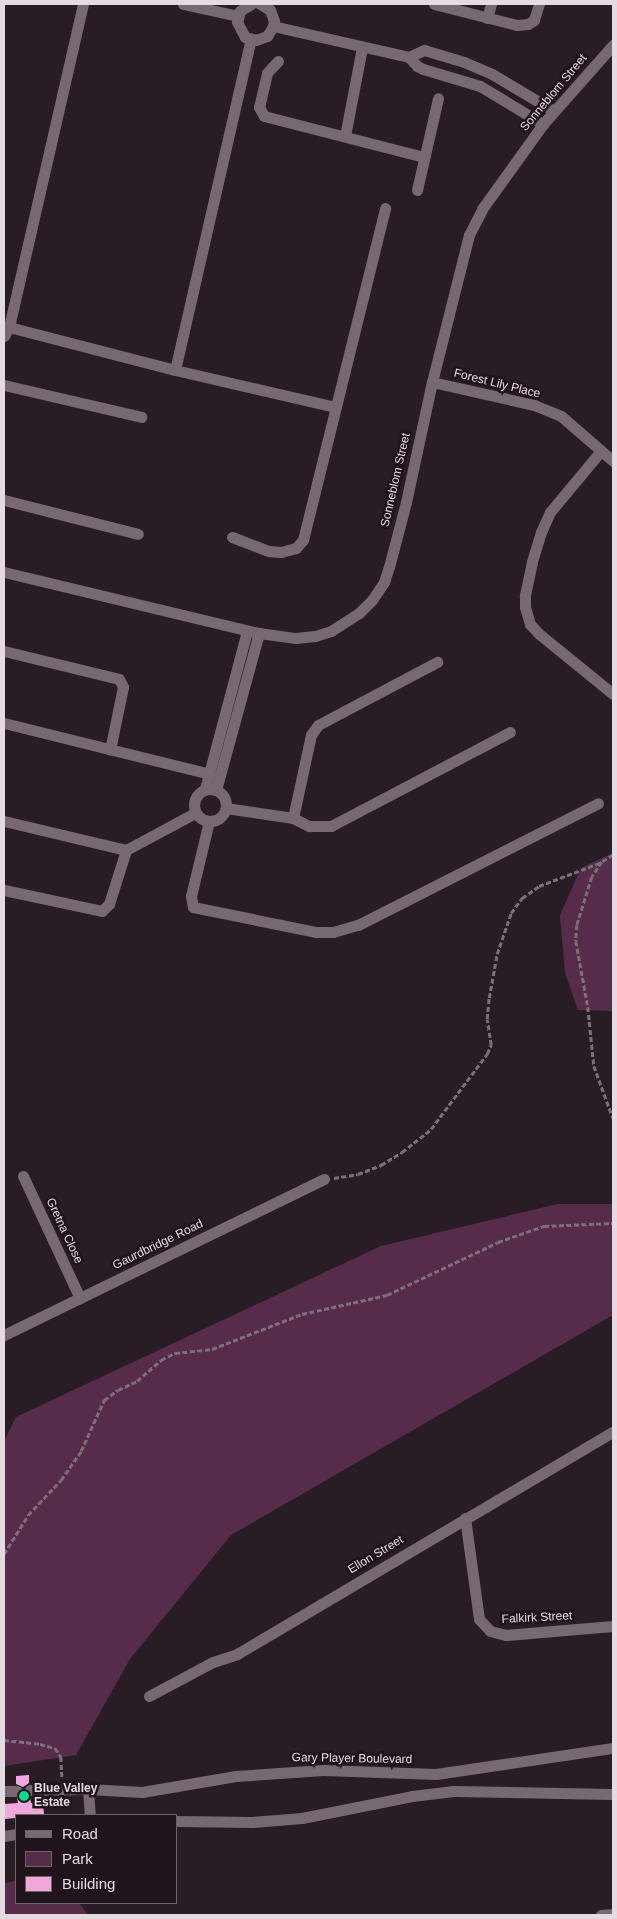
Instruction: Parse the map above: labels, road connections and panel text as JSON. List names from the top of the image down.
{
  "streets": {
    "street": [
      "Sonneblom Street",
      "Forest Lily Place",
      "Gretna Close",
      "Gaurdbridge Road",
      "Ellon Street",
      "Falkirk Street",
      "Gary Player Boulevard"
    ]
  },
  "crossings": [
    ["Sonneblom Street", "Forest Lily Place"],
    ["Gretna Close", "Gaurdbridge Road"],
    ["Ellon Street", "Falkirk Street"]
  ],
  "places": ["Blue Valley Estate"],
  "legend": ["Road", "Park", "Building"]
}
